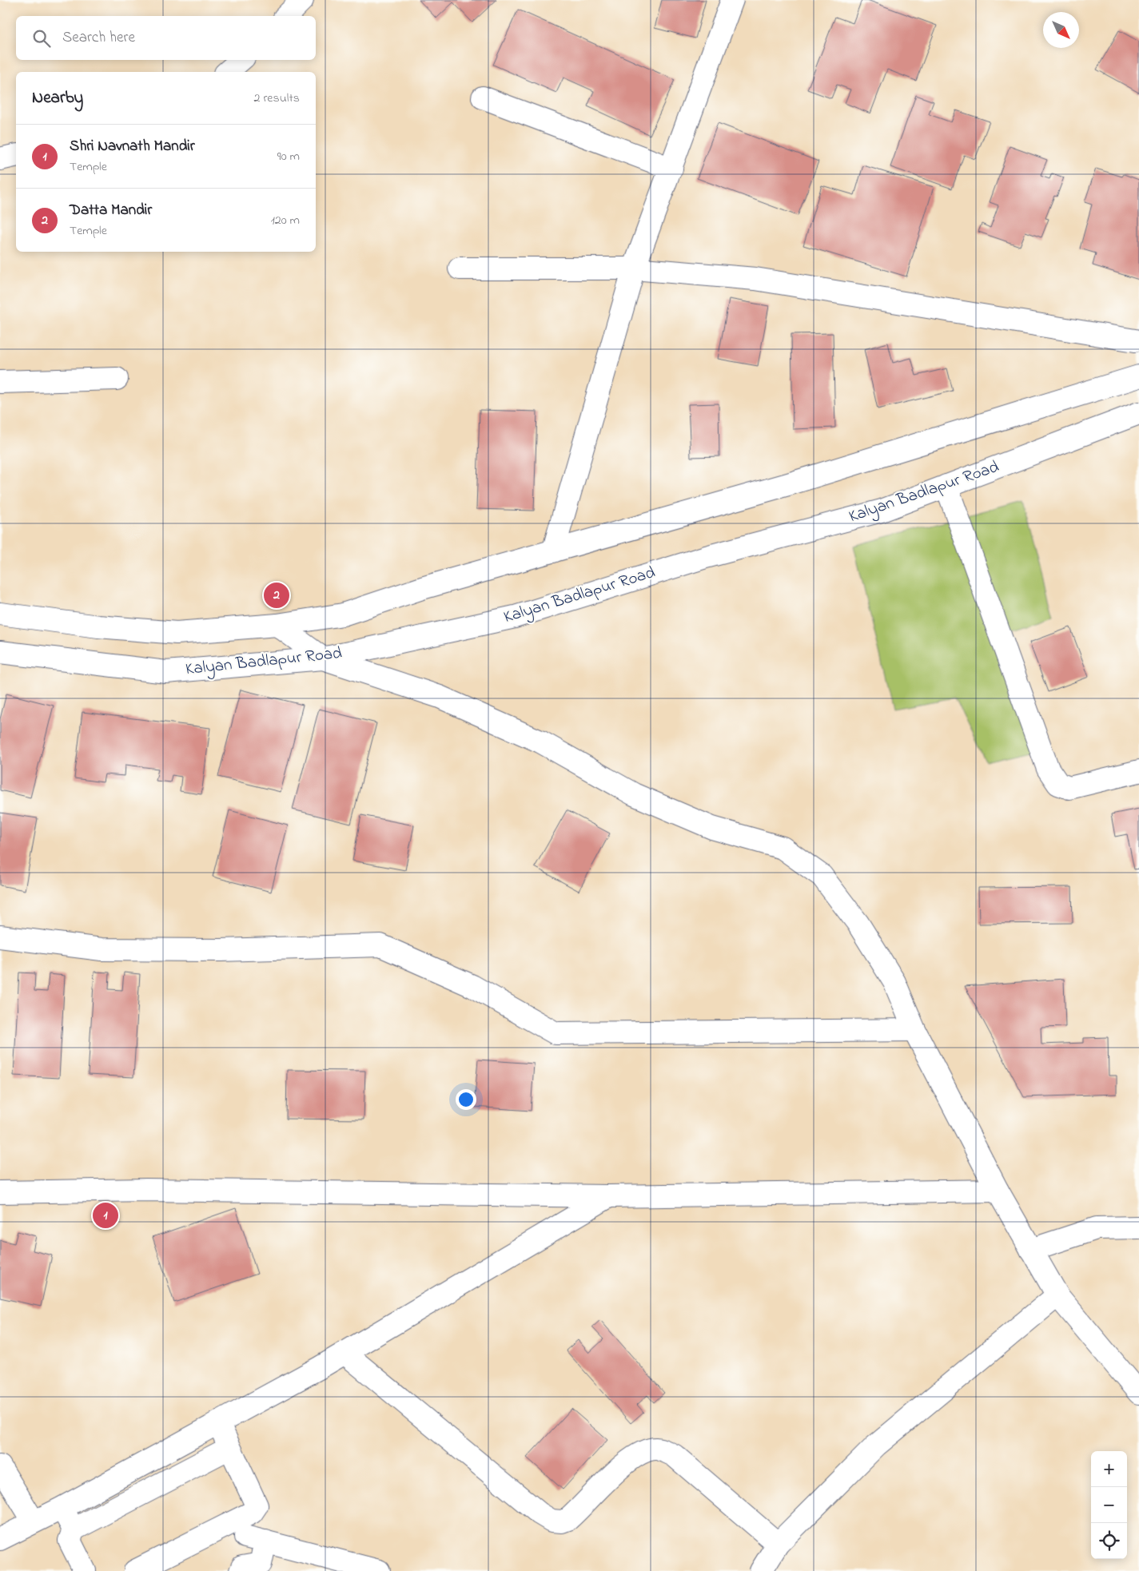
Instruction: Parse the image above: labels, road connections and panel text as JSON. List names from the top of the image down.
{
  "streets": {
    "street": ["Kalyan Badlapur Road"]
  },
  "north": "bottom right",
  "page": {
    "search": "Search here",
    "heading": ["Nearby", "2 results"],
    "list": [
      {
        "mark": "1",
        "name": "Shri Navnath Mandir",
        "note": "Temple",
        "value": "90 m"
      },
      {
        "mark": "2",
        "name": "Datta Mandir",
        "note": "Temple",
        "value": "120 m"
      }
    ],
    "pins": ["2", "1"],
    "map_buttons": ["+", "−"]
  }
}
